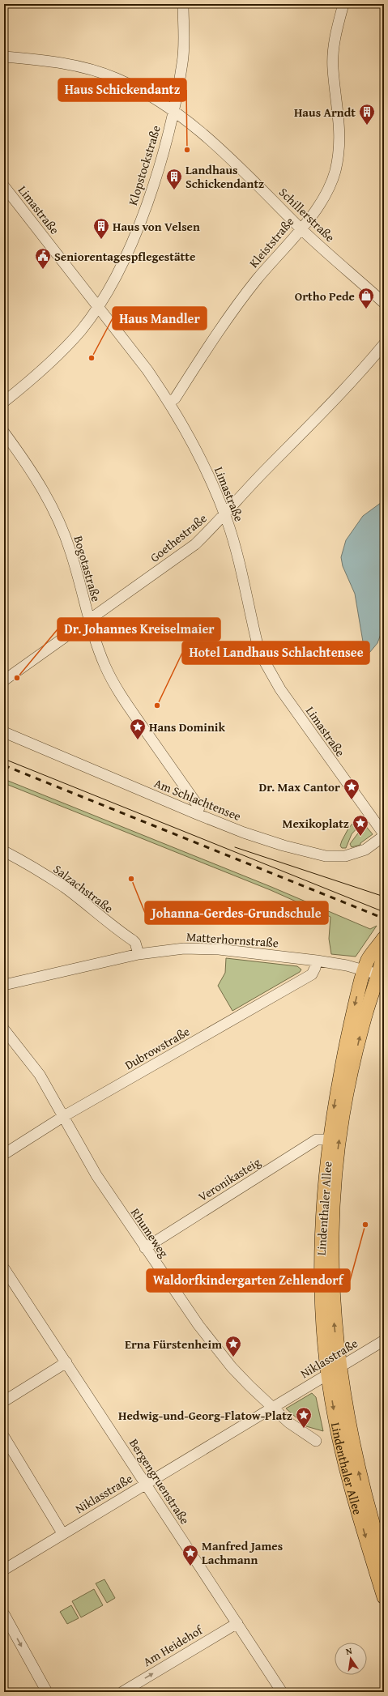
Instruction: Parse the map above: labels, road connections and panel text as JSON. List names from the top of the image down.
{
  "streets": {
    "main road": ["Lindenthaler Allee"],
    "street": [
      "Klopstockstraße",
      "Limastraße",
      "Schillerstraße",
      "Kleiststraße",
      "Goethestraße",
      "Bogotastraße",
      "Am Schlachtensee",
      "Salzachstraße",
      "Matterhornstraße",
      "Dubrowstraße",
      "Veronikasteig",
      "Rhumeweg",
      "Niklasstraße",
      "Bergengruenstraße",
      "Am Heidehof"
    ]
  },
  "crossings": [
    ["Klopstockstraße", "Limastraße"],
    ["Klopstockstraße", "Schillerstraße"],
    ["Limastraße", "Kleiststraße"],
    ["Limastraße", "Goethestraße"],
    ["Limastraße", "Am Schlachtensee"],
    ["Schillerstraße", "Kleiststraße"],
    ["Goethestraße", "Bogotastraße"],
    ["Bogotastraße", "Am Schlachtensee"],
    ["Salzachstraße", "Matterhornstraße"],
    ["Matterhornstraße", "Dubrowstraße"],
    ["Matterhornstraße", "Lindenthaler Allee"],
    ["Dubrowstraße", "Rhumeweg"],
    ["Veronikasteig", "Lindenthaler Allee"],
    ["Veronikasteig", "Rhumeweg"],
    ["Lindenthaler Allee", "Niklasstraße"],
    ["Rhumeweg", "Niklasstraße"],
    ["Niklasstraße", "Bergengruenstraße"],
    ["Bergengruenstraße", "Am Heidehof"]
  ],
  "one_way": ["Am Heidehof"],
  "places": {
    "building": ["Haus Arndt", "Landhaus Schickendantz", "Haus von Velsen"],
    "other": [
      "Haus Schickendantz",
      "Haus Mandler",
      "Dr. Johannes Kreiselmaier",
      "Hotel Landhaus Schlachtensee",
      "Johanna-Gerdes-Grundschule",
      "Waldorfkindergarten Zehlendorf"
    ],
    "public building": ["Seniorentagespflegestätte"],
    "shop": ["Ortho Pede"],
    "place": [
      "Hans Dominik",
      "Dr. Max Cantor",
      "Mexikoplatz",
      "Erna Fürstenheim",
      "Hedwig-und-Georg-Flatow-Platz",
      "Manfred James Lachmann"
    ]
  },
  "north": "top"
}
